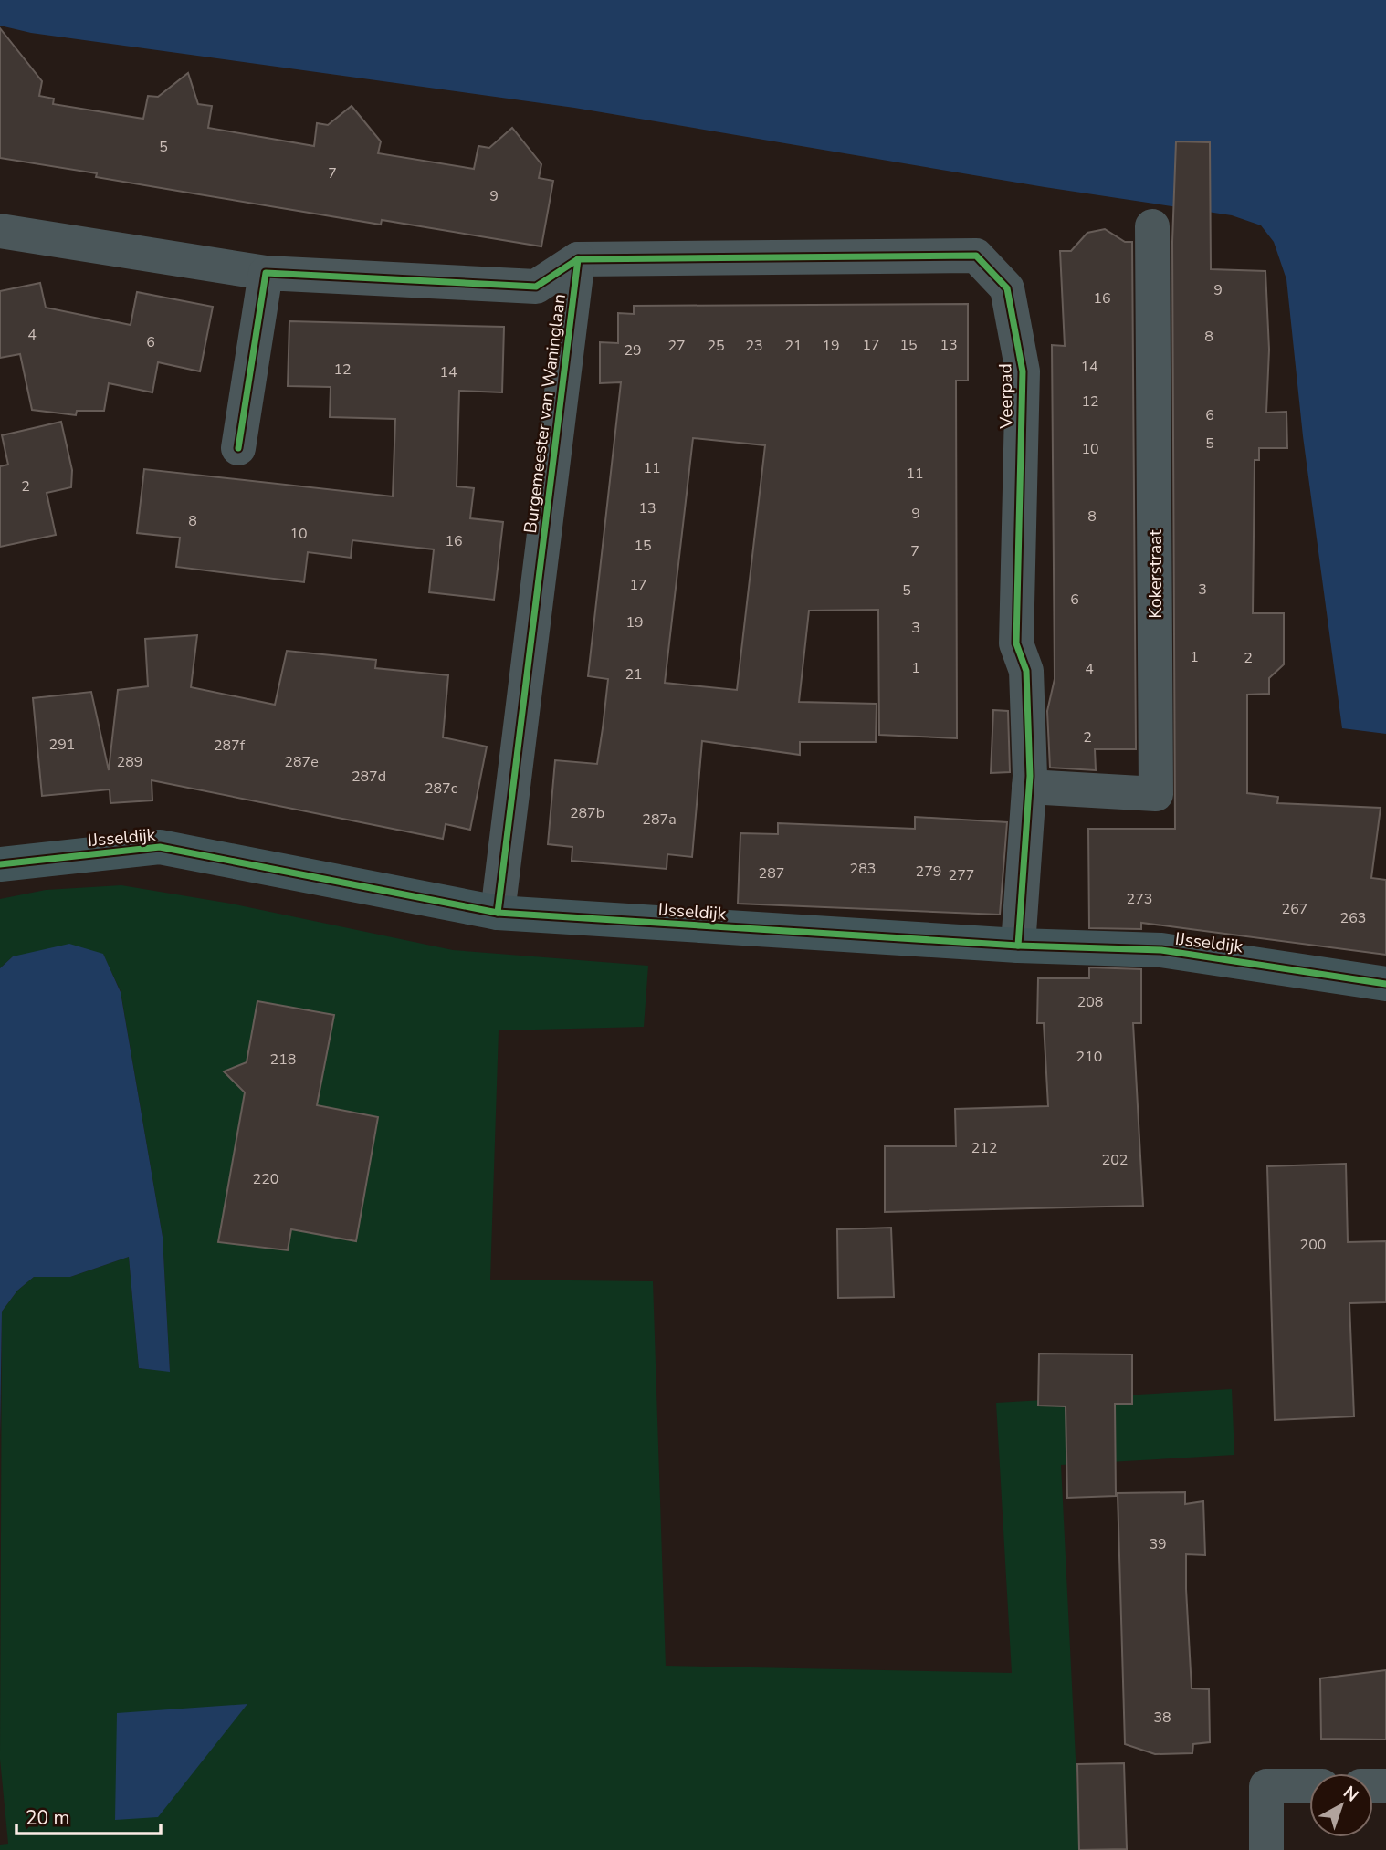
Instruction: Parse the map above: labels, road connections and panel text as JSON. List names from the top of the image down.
{
  "streets": {
    "street": [
      "Veerpad",
      "Burgemeester van Waninglaan",
      "Kokerstraat",
      "IJsseldijk"
    ]
  },
  "crossings": [
    ["Veerpad", "Burgemeester van Waninglaan"],
    ["Veerpad", "Kokerstraat"],
    ["Veerpad", "IJsseldijk"],
    ["Burgemeester van Waninglaan", "IJsseldijk"]
  ],
  "house_numbers": [
    "5",
    "7",
    "9",
    "9",
    "16",
    "4",
    "8",
    "6",
    "17",
    "15",
    "13",
    "27",
    "25",
    "23",
    "21",
    "19",
    "29",
    "14",
    "12",
    "14",
    "12",
    "6",
    "5",
    "10",
    "11",
    "11",
    "2",
    "13",
    "9",
    "8",
    "8",
    "10",
    "16",
    "15",
    "7",
    "17",
    "3",
    "5",
    "6",
    "19",
    "3",
    "1",
    "2",
    "1",
    "4",
    "21",
    "2",
    "291",
    "287f",
    "289",
    "287e",
    "287d",
    "287c",
    "287b",
    "287a",
    "283",
    "279",
    "287",
    "277",
    "273",
    "267",
    "263",
    "208",
    "210",
    "218",
    "212",
    "202",
    "220",
    "200",
    "39",
    "38"
  ],
  "scale_bar": "20 m",
  "north": "top right"
}
